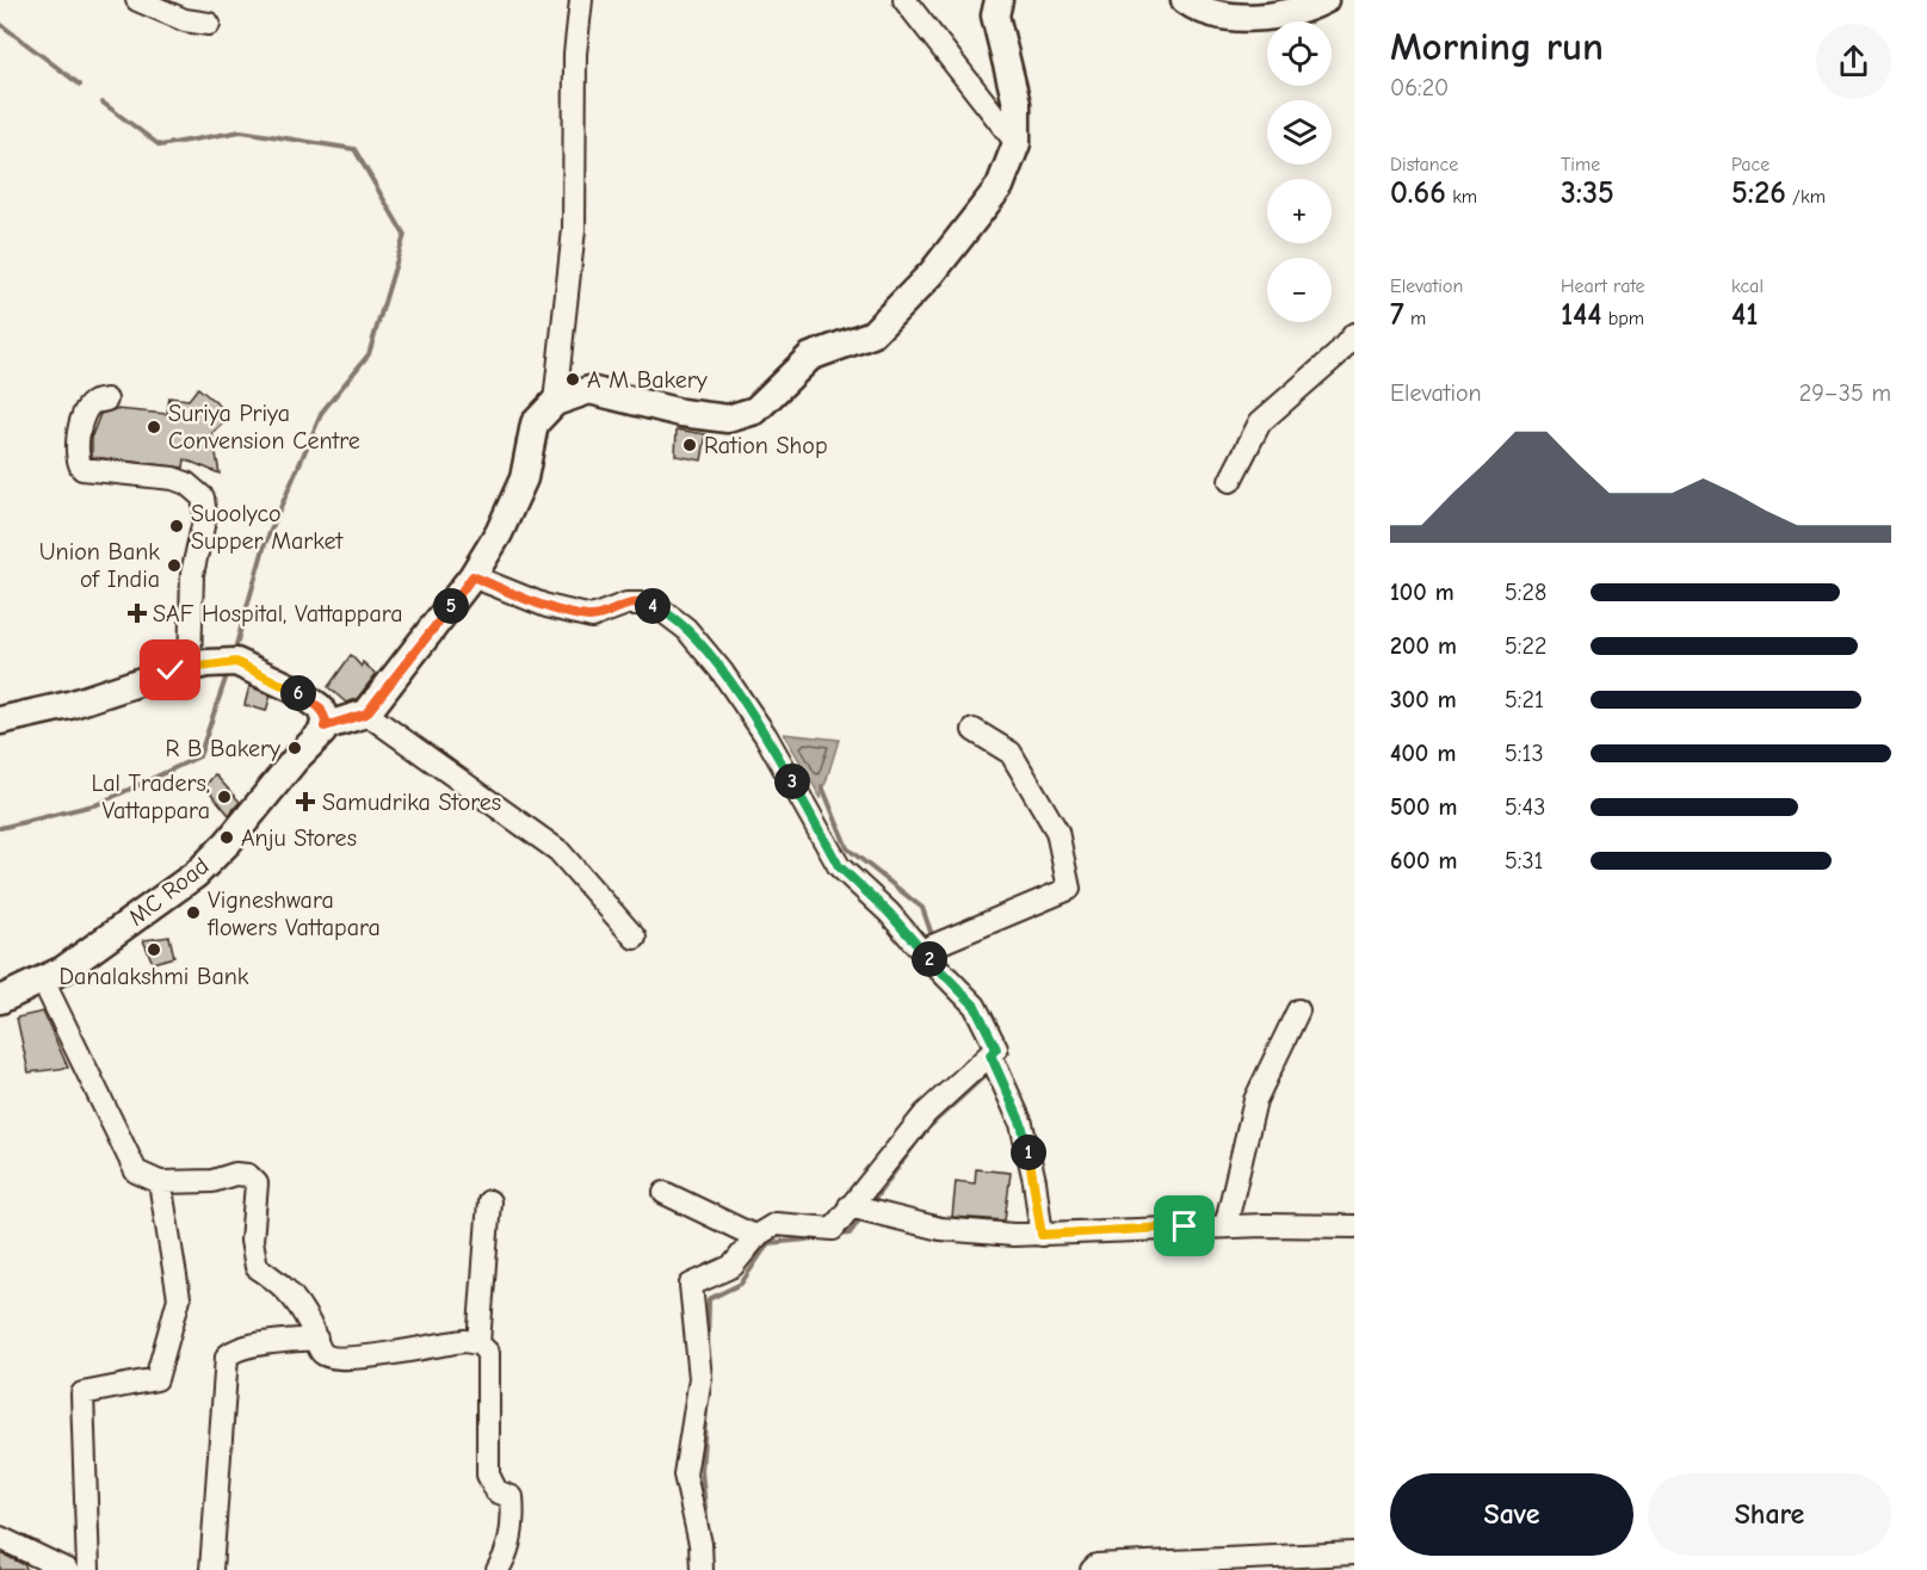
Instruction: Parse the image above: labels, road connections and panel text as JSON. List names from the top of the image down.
{
  "streets": {
    "main road": ["MC Road"]
  },
  "places": {
    "other": [
      "A M Bakery",
      "Suriya Priya Convension Centre",
      "Ration Shop",
      "Suoolyco Supper Market",
      "Union Bank of India",
      "R B Bakery",
      "Lal Traders, Vattappara",
      "Anju Stores",
      "Vigneshwara flowers Vattapara",
      "Danalakshmi Bank"
    ],
    "health": ["SAF Hospital, Vattappara", "Samudrika Stores"]
  },
  "page": {
    "heading": ["Morning run", "06:20"],
    "map_buttons": ["+", "−"],
    "stats": [
      ["Distance", "0.66 km"],
      ["Time", "3:35"],
      ["Pace", "5:26 /km"],
      ["Elevation", "7 m"],
      ["Heart rate", "144 bpm"],
      ["kcal", "41"]
    ],
    "chart": ["Elevation", "29–35 m"],
    "list": [
      {
        "name": "100 m",
        "note": "5:28"
      },
      {
        "name": "200 m",
        "note": "5:22"
      },
      {
        "name": "300 m",
        "note": "5:21"
      },
      {
        "name": "400 m",
        "note": "5:13"
      },
      {
        "name": "500 m",
        "note": "5:43"
      },
      {
        "name": "600 m",
        "note": "5:31"
      }
    ],
    "pins": [
      "4",
      "5",
      "6",
      "3",
      "2",
      "1"
    ],
    "buttons": ["Save", "Share"]
  }
}
